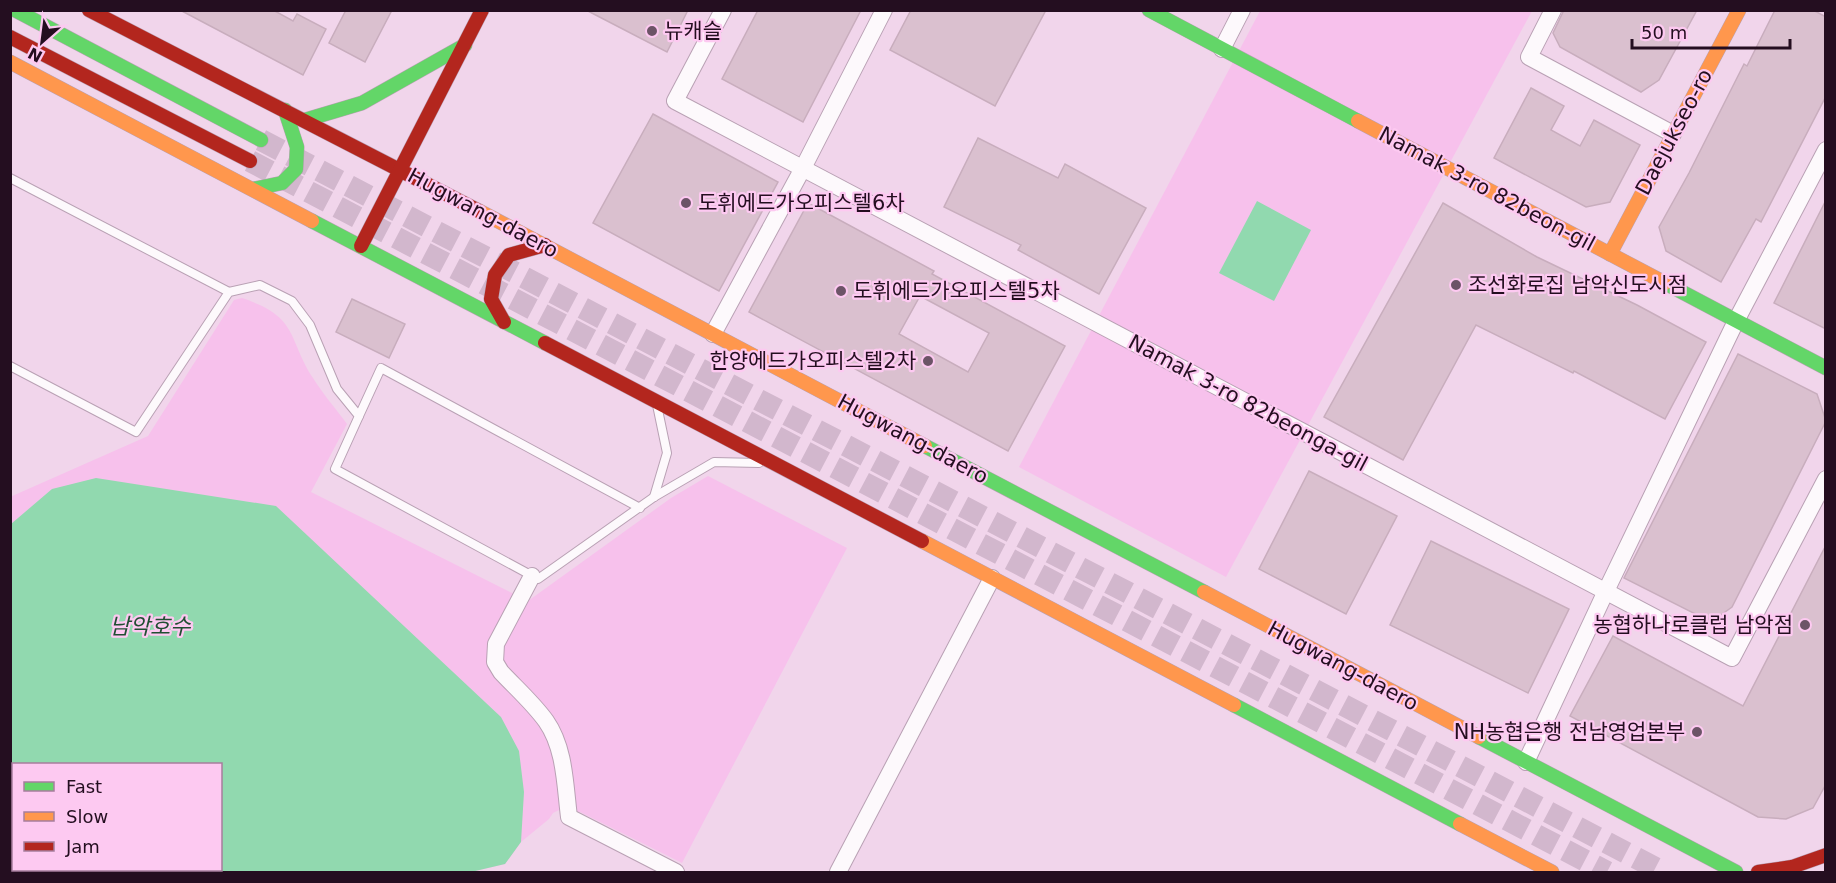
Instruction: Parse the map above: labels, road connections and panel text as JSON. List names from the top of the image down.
{
  "streets": {
    "street": [
      "Daejukseo-ro",
      "Namak 3-ro 82beon-gil",
      "Hugwang-daero",
      "Namak 3-ro 82beonga-gil"
    ]
  },
  "crossings": [
    ["Daejukseo-ro", "Namak 3-ro 82beon-gil"]
  ],
  "water": ["남악호수"],
  "places": [
    "뉴캐슬",
    "도휘에드가오피스텔6차",
    "조선화로집 남악신도시점",
    "도휘에드가오피스텔5차",
    "한양에드가오피스텔2차",
    "농협하나로클럽 남악점",
    "NH농협은행 전남영업본부"
  ],
  "legend": ["Fast", "Slow", "Jam"],
  "scale_bar": "50 m",
  "north": "bottom left"
}
